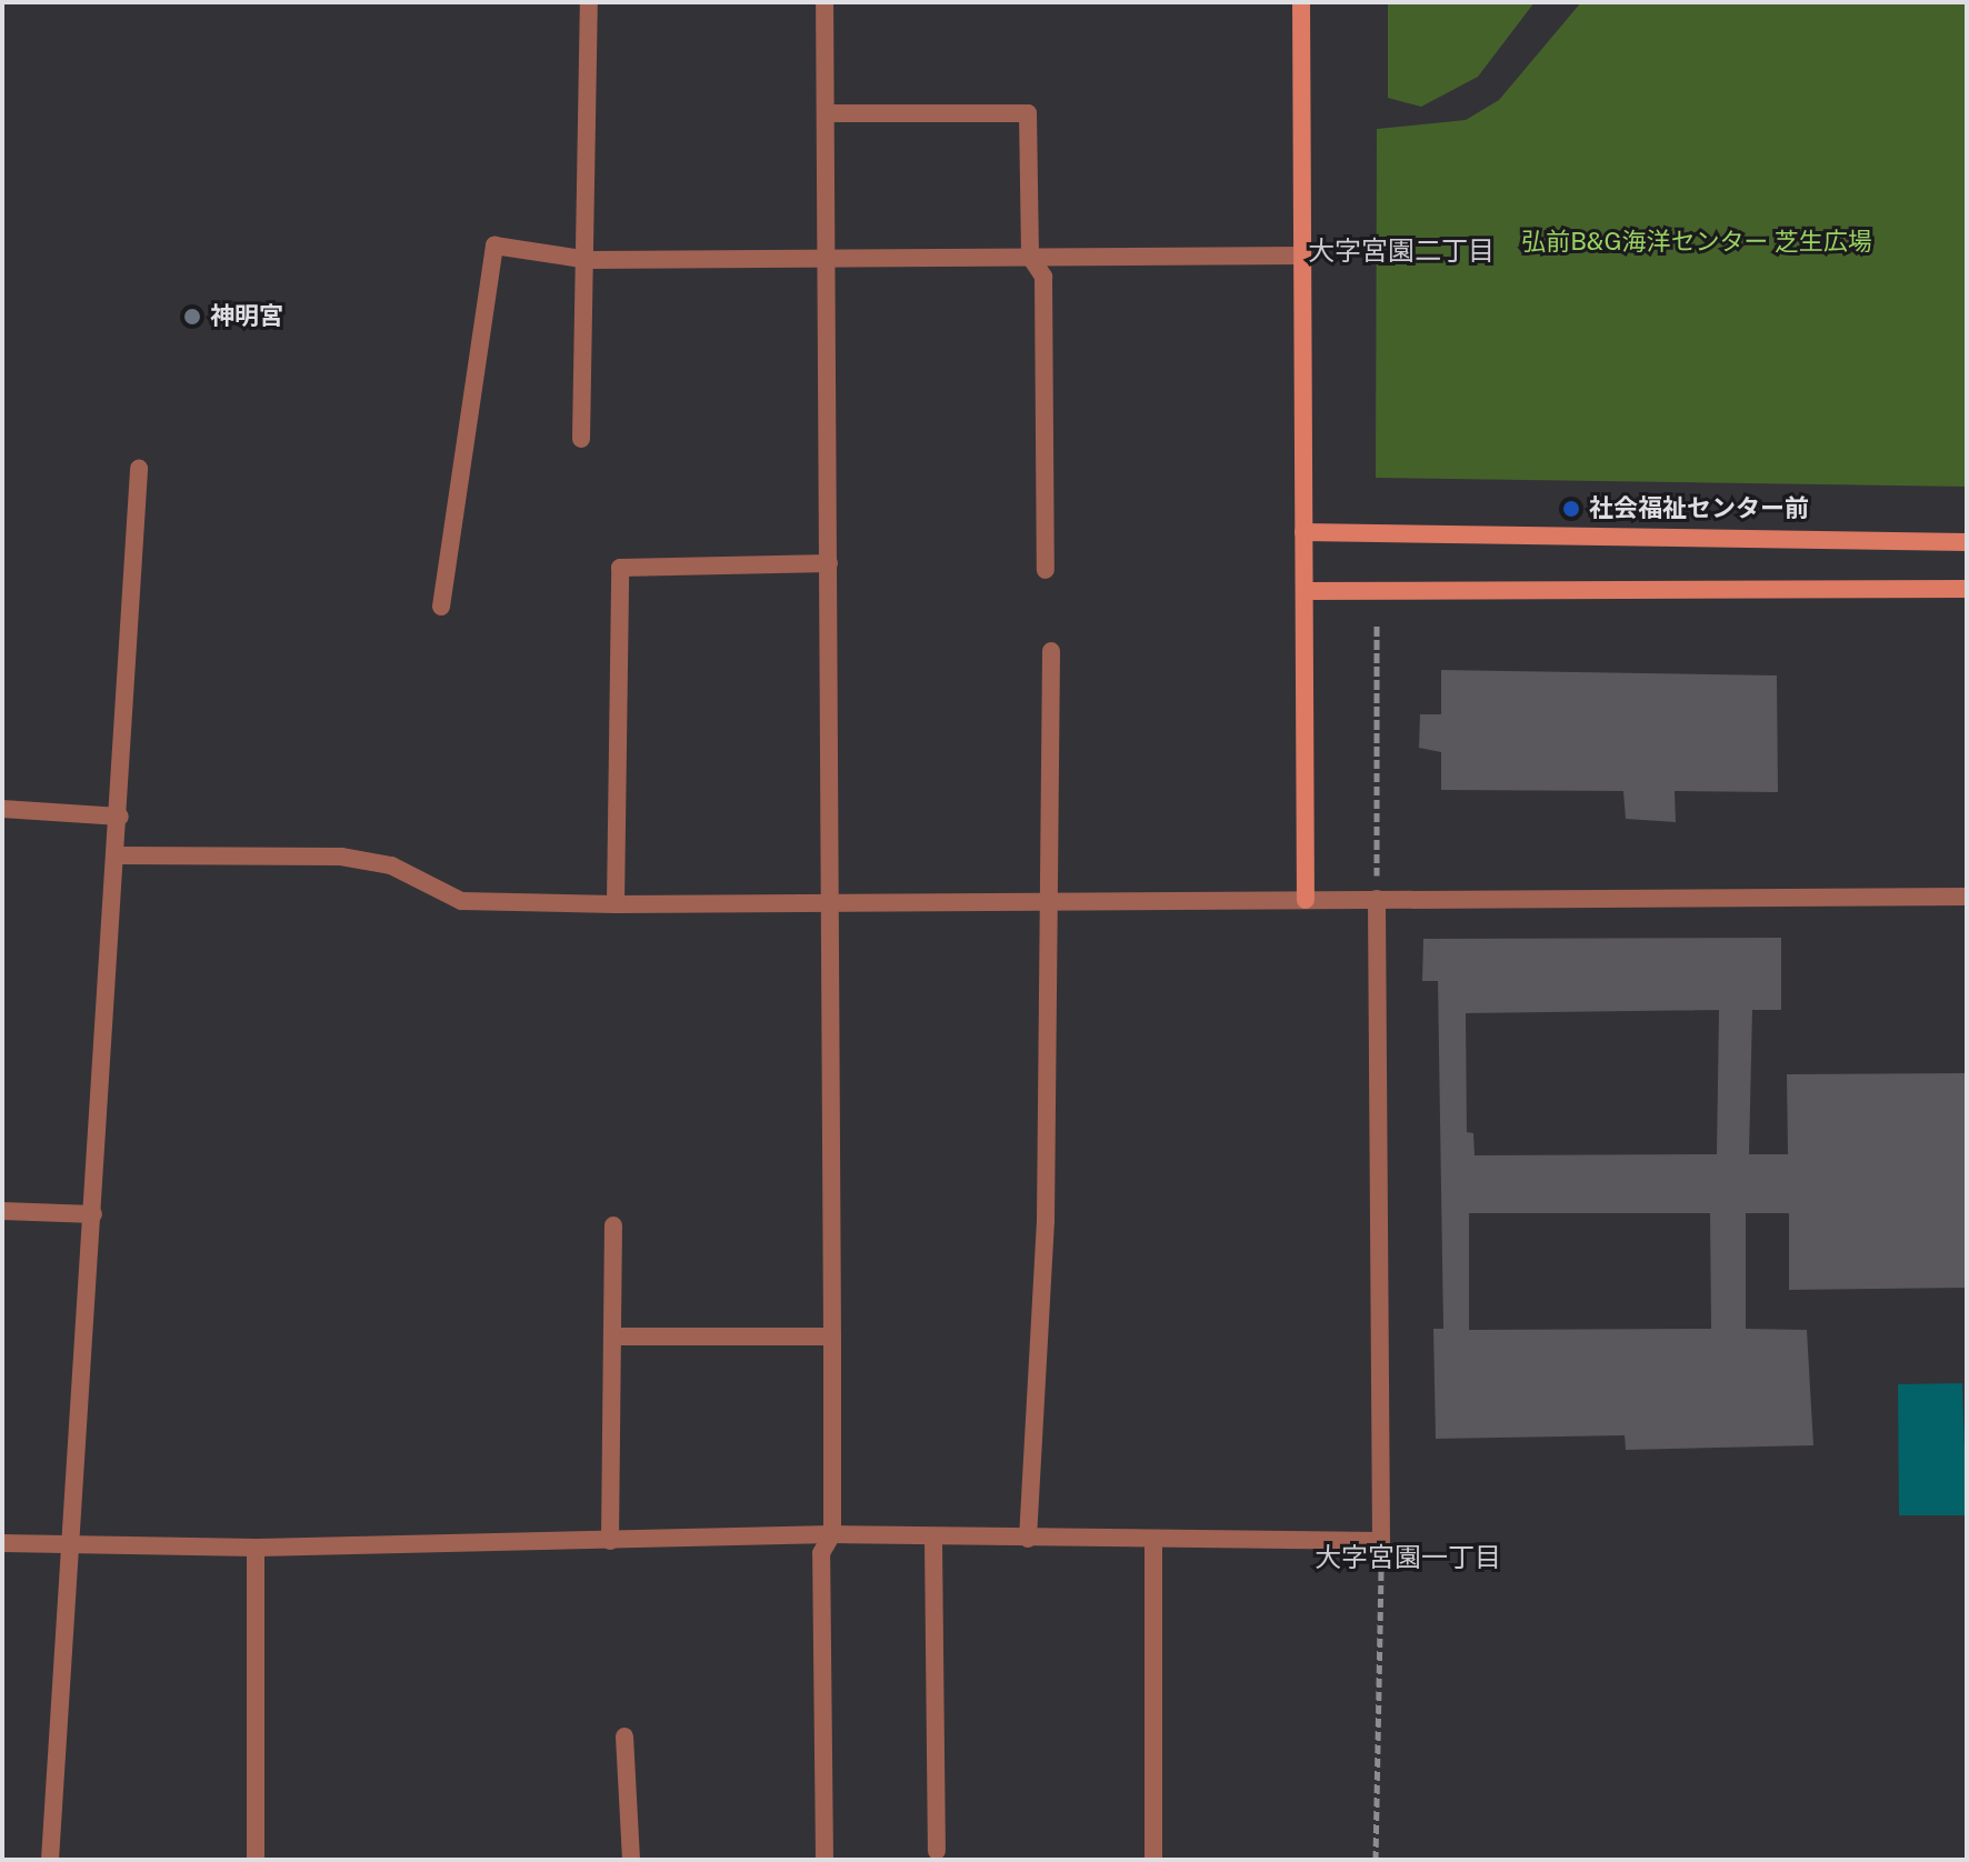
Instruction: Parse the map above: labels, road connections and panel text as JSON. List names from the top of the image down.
{
  "districts": ["大字宮園二丁目", "大字宮園一丁目"],
  "parks": ["弘前B&G海洋センター 芝生広場"],
  "places": ["神明宮", "社会福祉センター前"]
}
